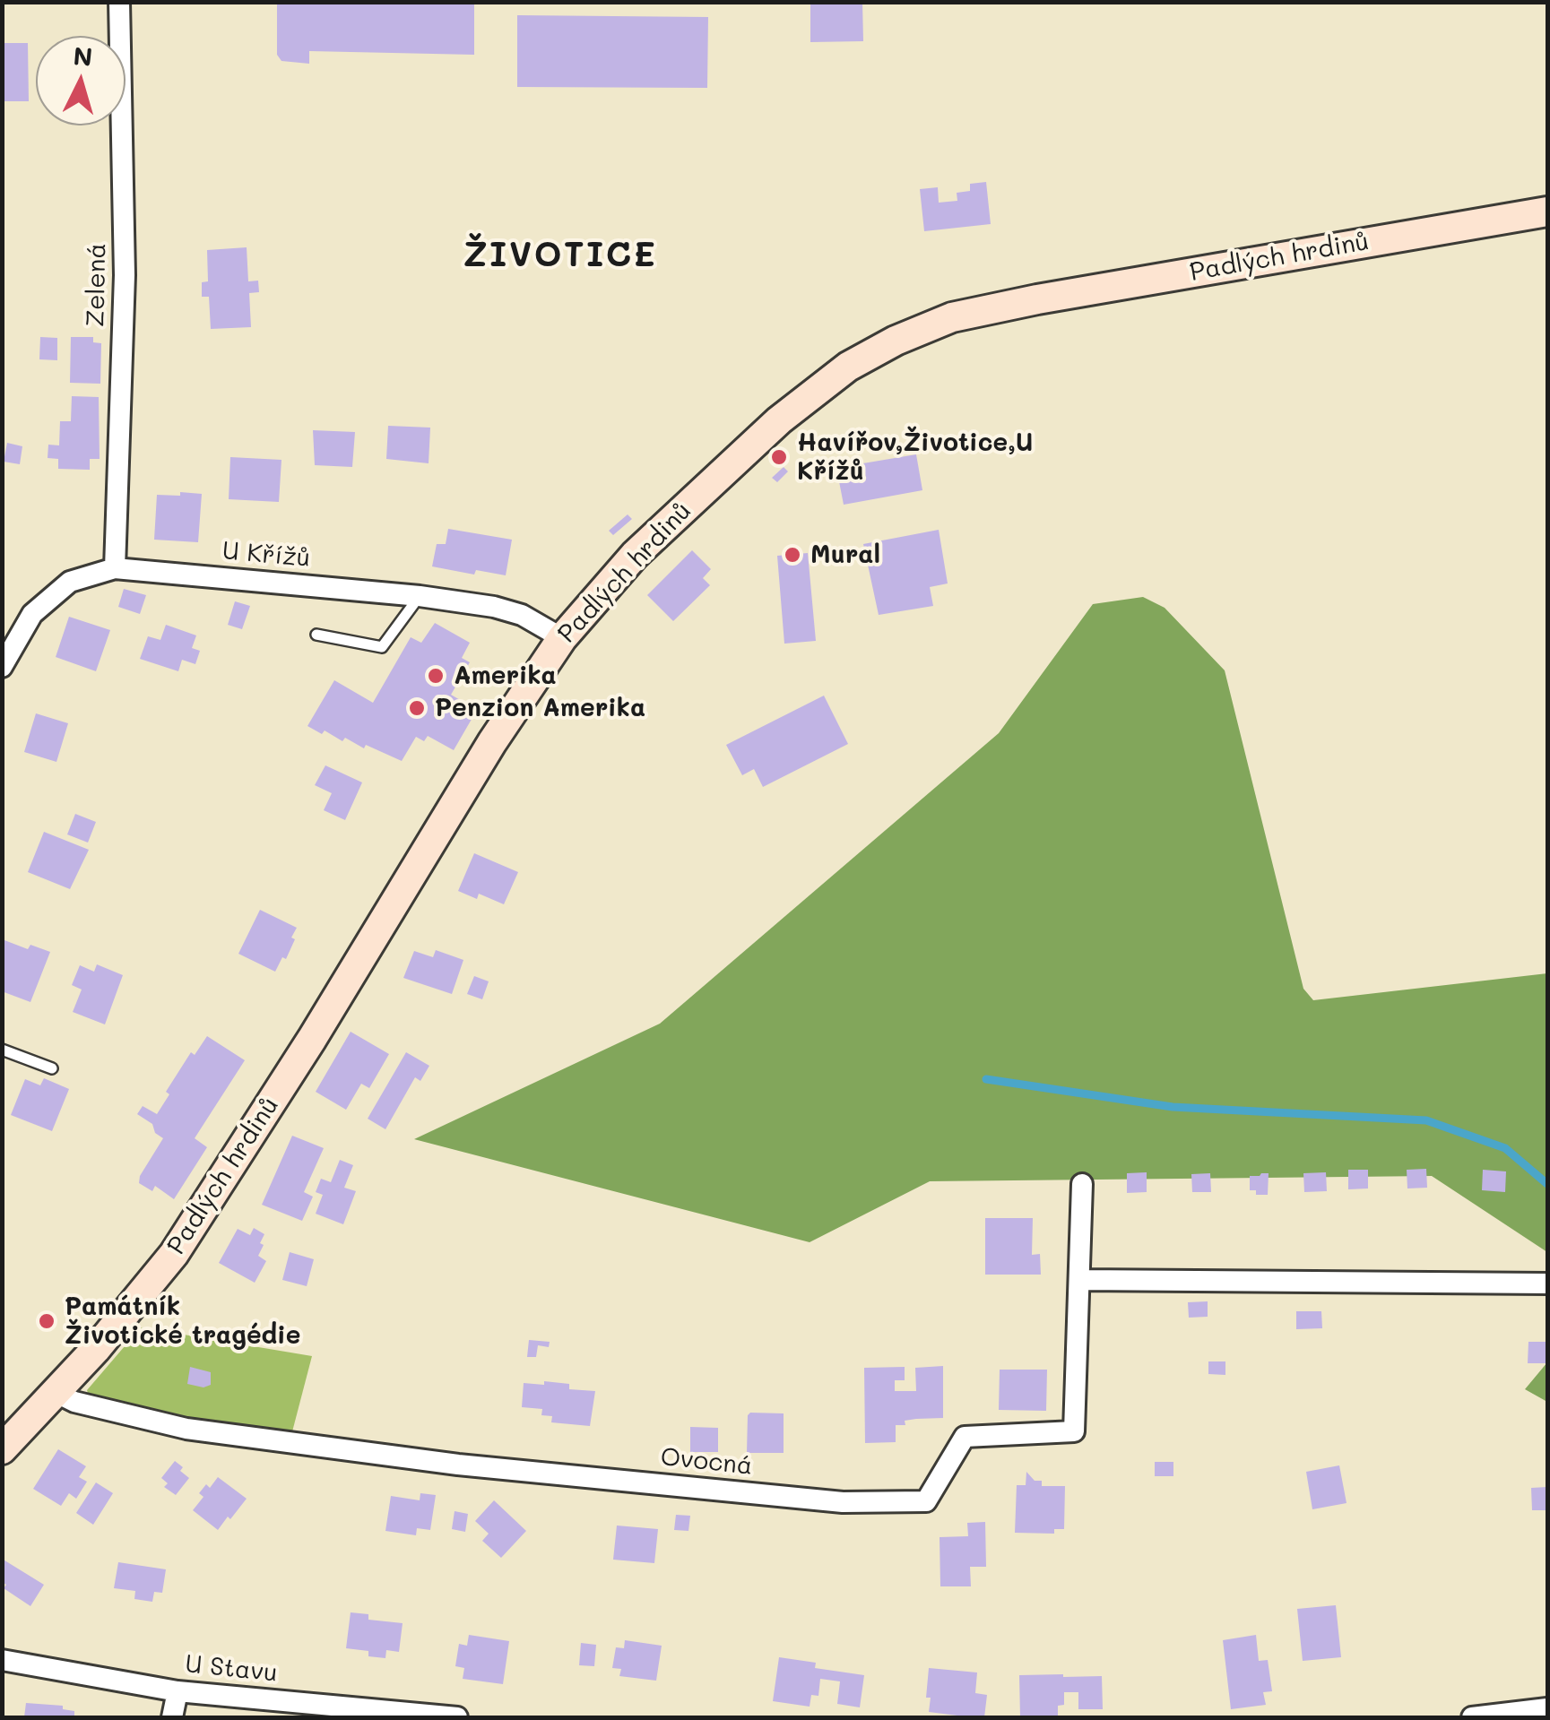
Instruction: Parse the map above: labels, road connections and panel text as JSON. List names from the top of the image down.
{
  "streets": {
    "street": [
      "Padlých hrdinů",
      "Zelená",
      "U Křížů",
      "Ovocná",
      "U Stavu"
    ]
  },
  "crossings": [
    ["Padlých hrdinů", "U Křížů"],
    ["Padlých hrdinů", "Ovocná"],
    ["Zelená", "U Křížů"]
  ],
  "districts": ["ŽIVOTICE"],
  "places": [
    "Havířov,Životice,U Křížů",
    "Mural",
    "Amerika",
    "Penzion Amerika",
    "Památník Životické tragédie"
  ],
  "north": "top"
}
